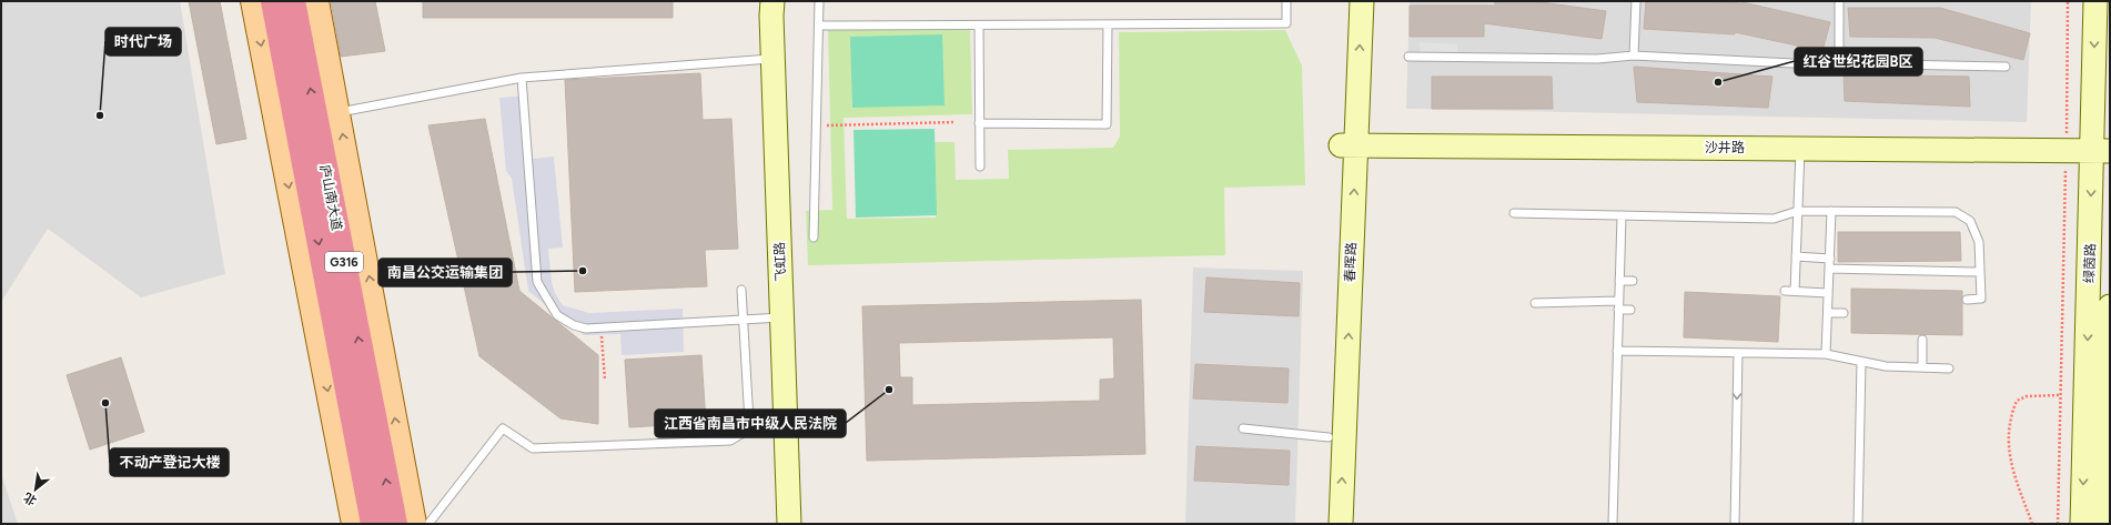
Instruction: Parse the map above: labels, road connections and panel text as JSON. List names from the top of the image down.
{
  "streets": {
    "highway": ["庐山南大道", "G316"],
    "street": [
      "沙井路",
      "飞虹路",
      "春晖路",
      "绿茵路"
    ]
  },
  "crossings": [
    ["沙井路", "春晖路"],
    ["沙井路", "绿茵路"]
  ],
  "places": [
    "红谷世纪花园B区",
    "时代广场",
    "南昌公交运输集团",
    "江西省南昌市中级人民法院",
    "不动产登记大楼"
  ],
  "north": "bottom left"
}
